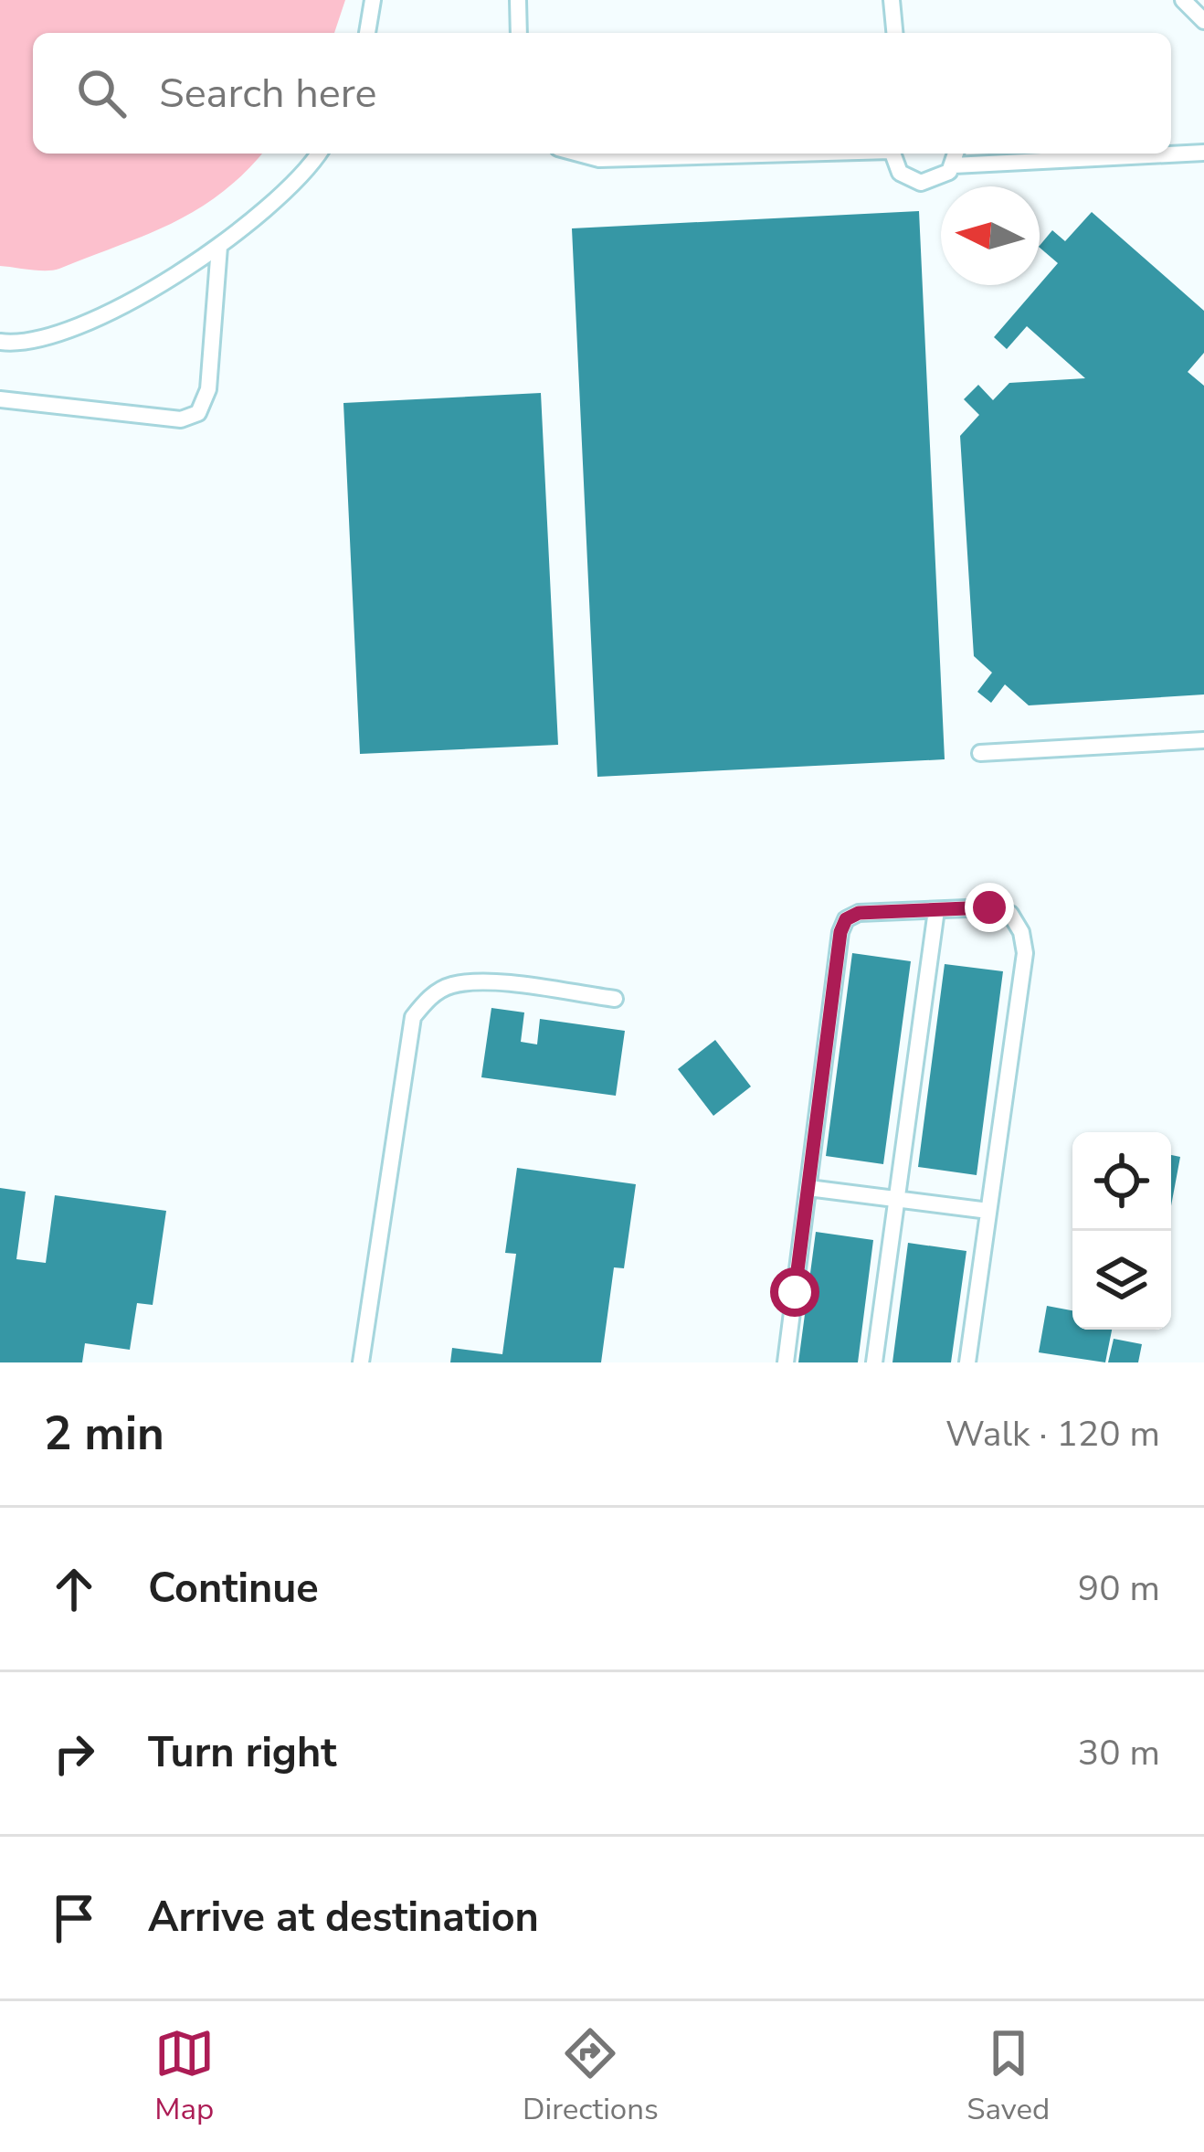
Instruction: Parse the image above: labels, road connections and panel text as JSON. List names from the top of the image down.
{
  "north": "left",
  "page": {
    "search": "Search here",
    "heading": ["2 min", "Walk · 120 m"],
    "list": [
      ["Continue", "90 m"],
      ["Turn right", "30 m"],
      "Arrive at destination"
    ],
    "nav": ["Map", "Directions", "Saved"]
  }
}
